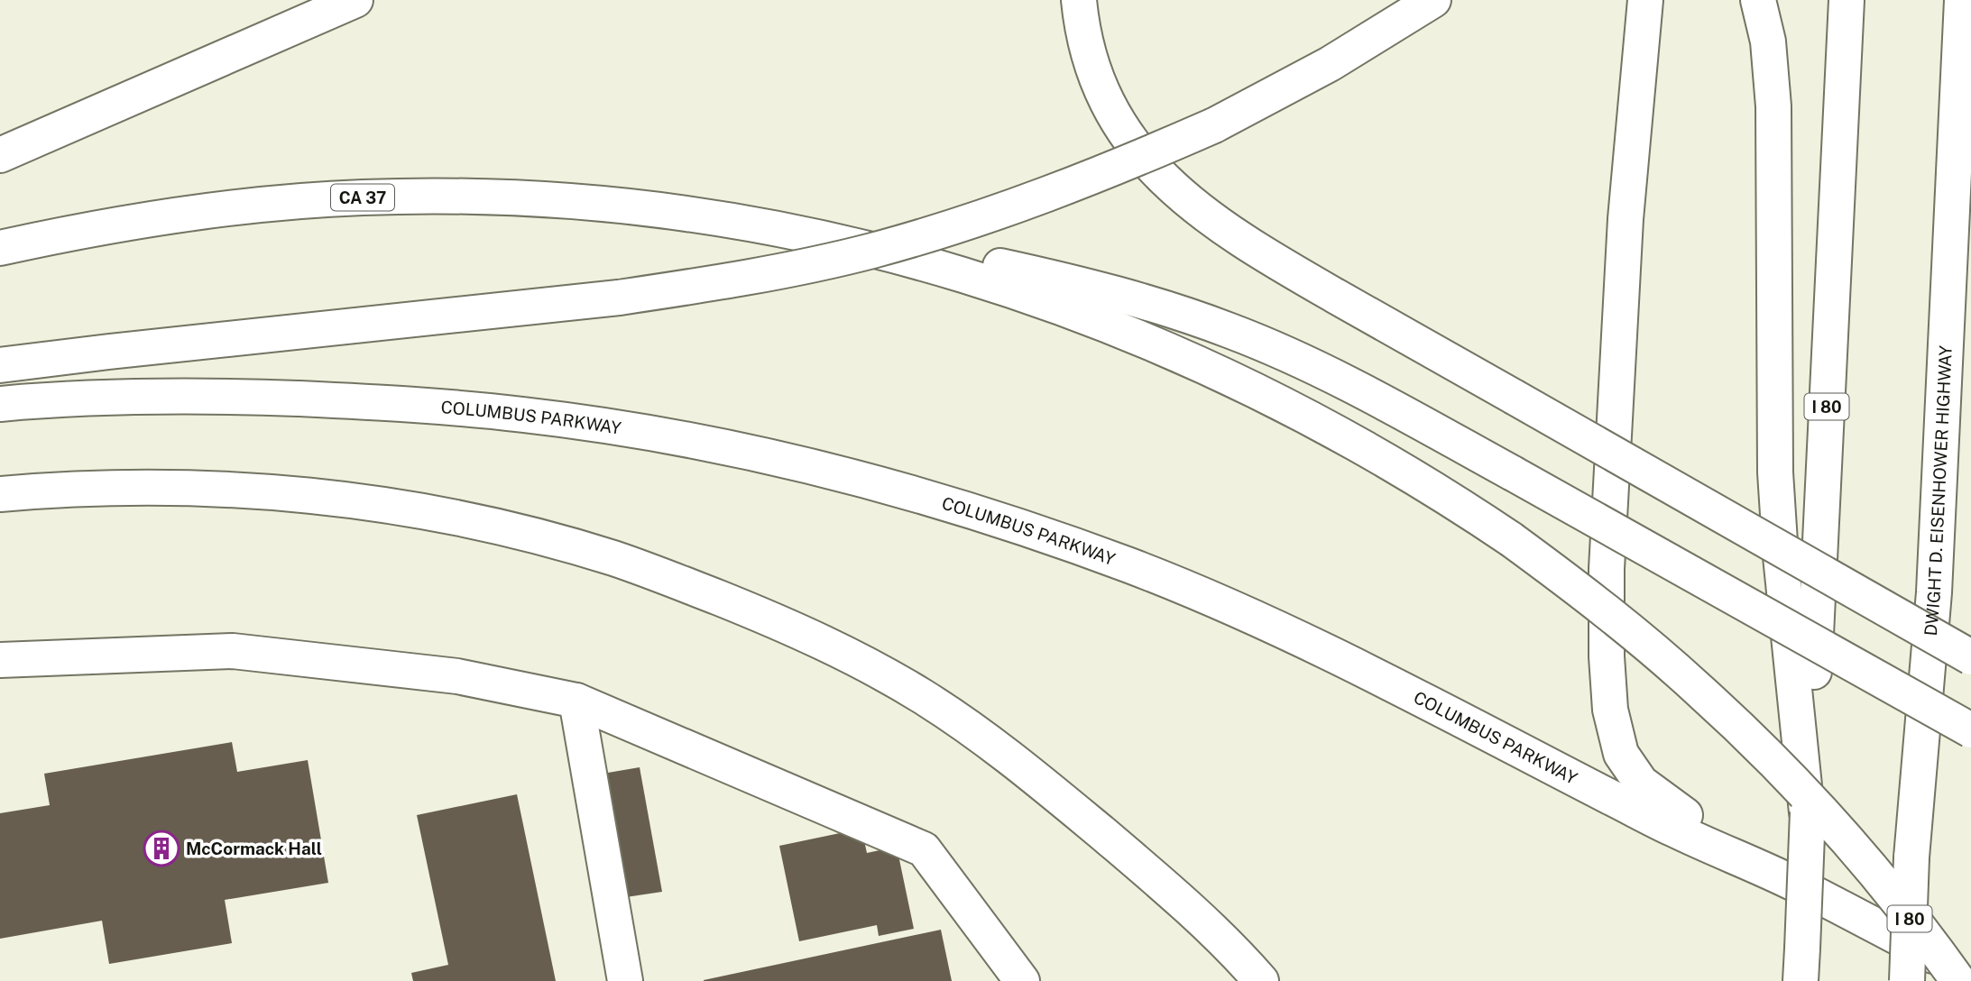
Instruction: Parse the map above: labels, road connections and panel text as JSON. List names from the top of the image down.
{
  "streets": {
    "main road": [
      "CA 37",
      "I 80",
      "COLUMBUS PARKWAY",
      "DWIGHT D. EISENHOWER HIGHWAY"
    ]
  },
  "places": {
    "building": ["McCormack Hall"]
  }
}
